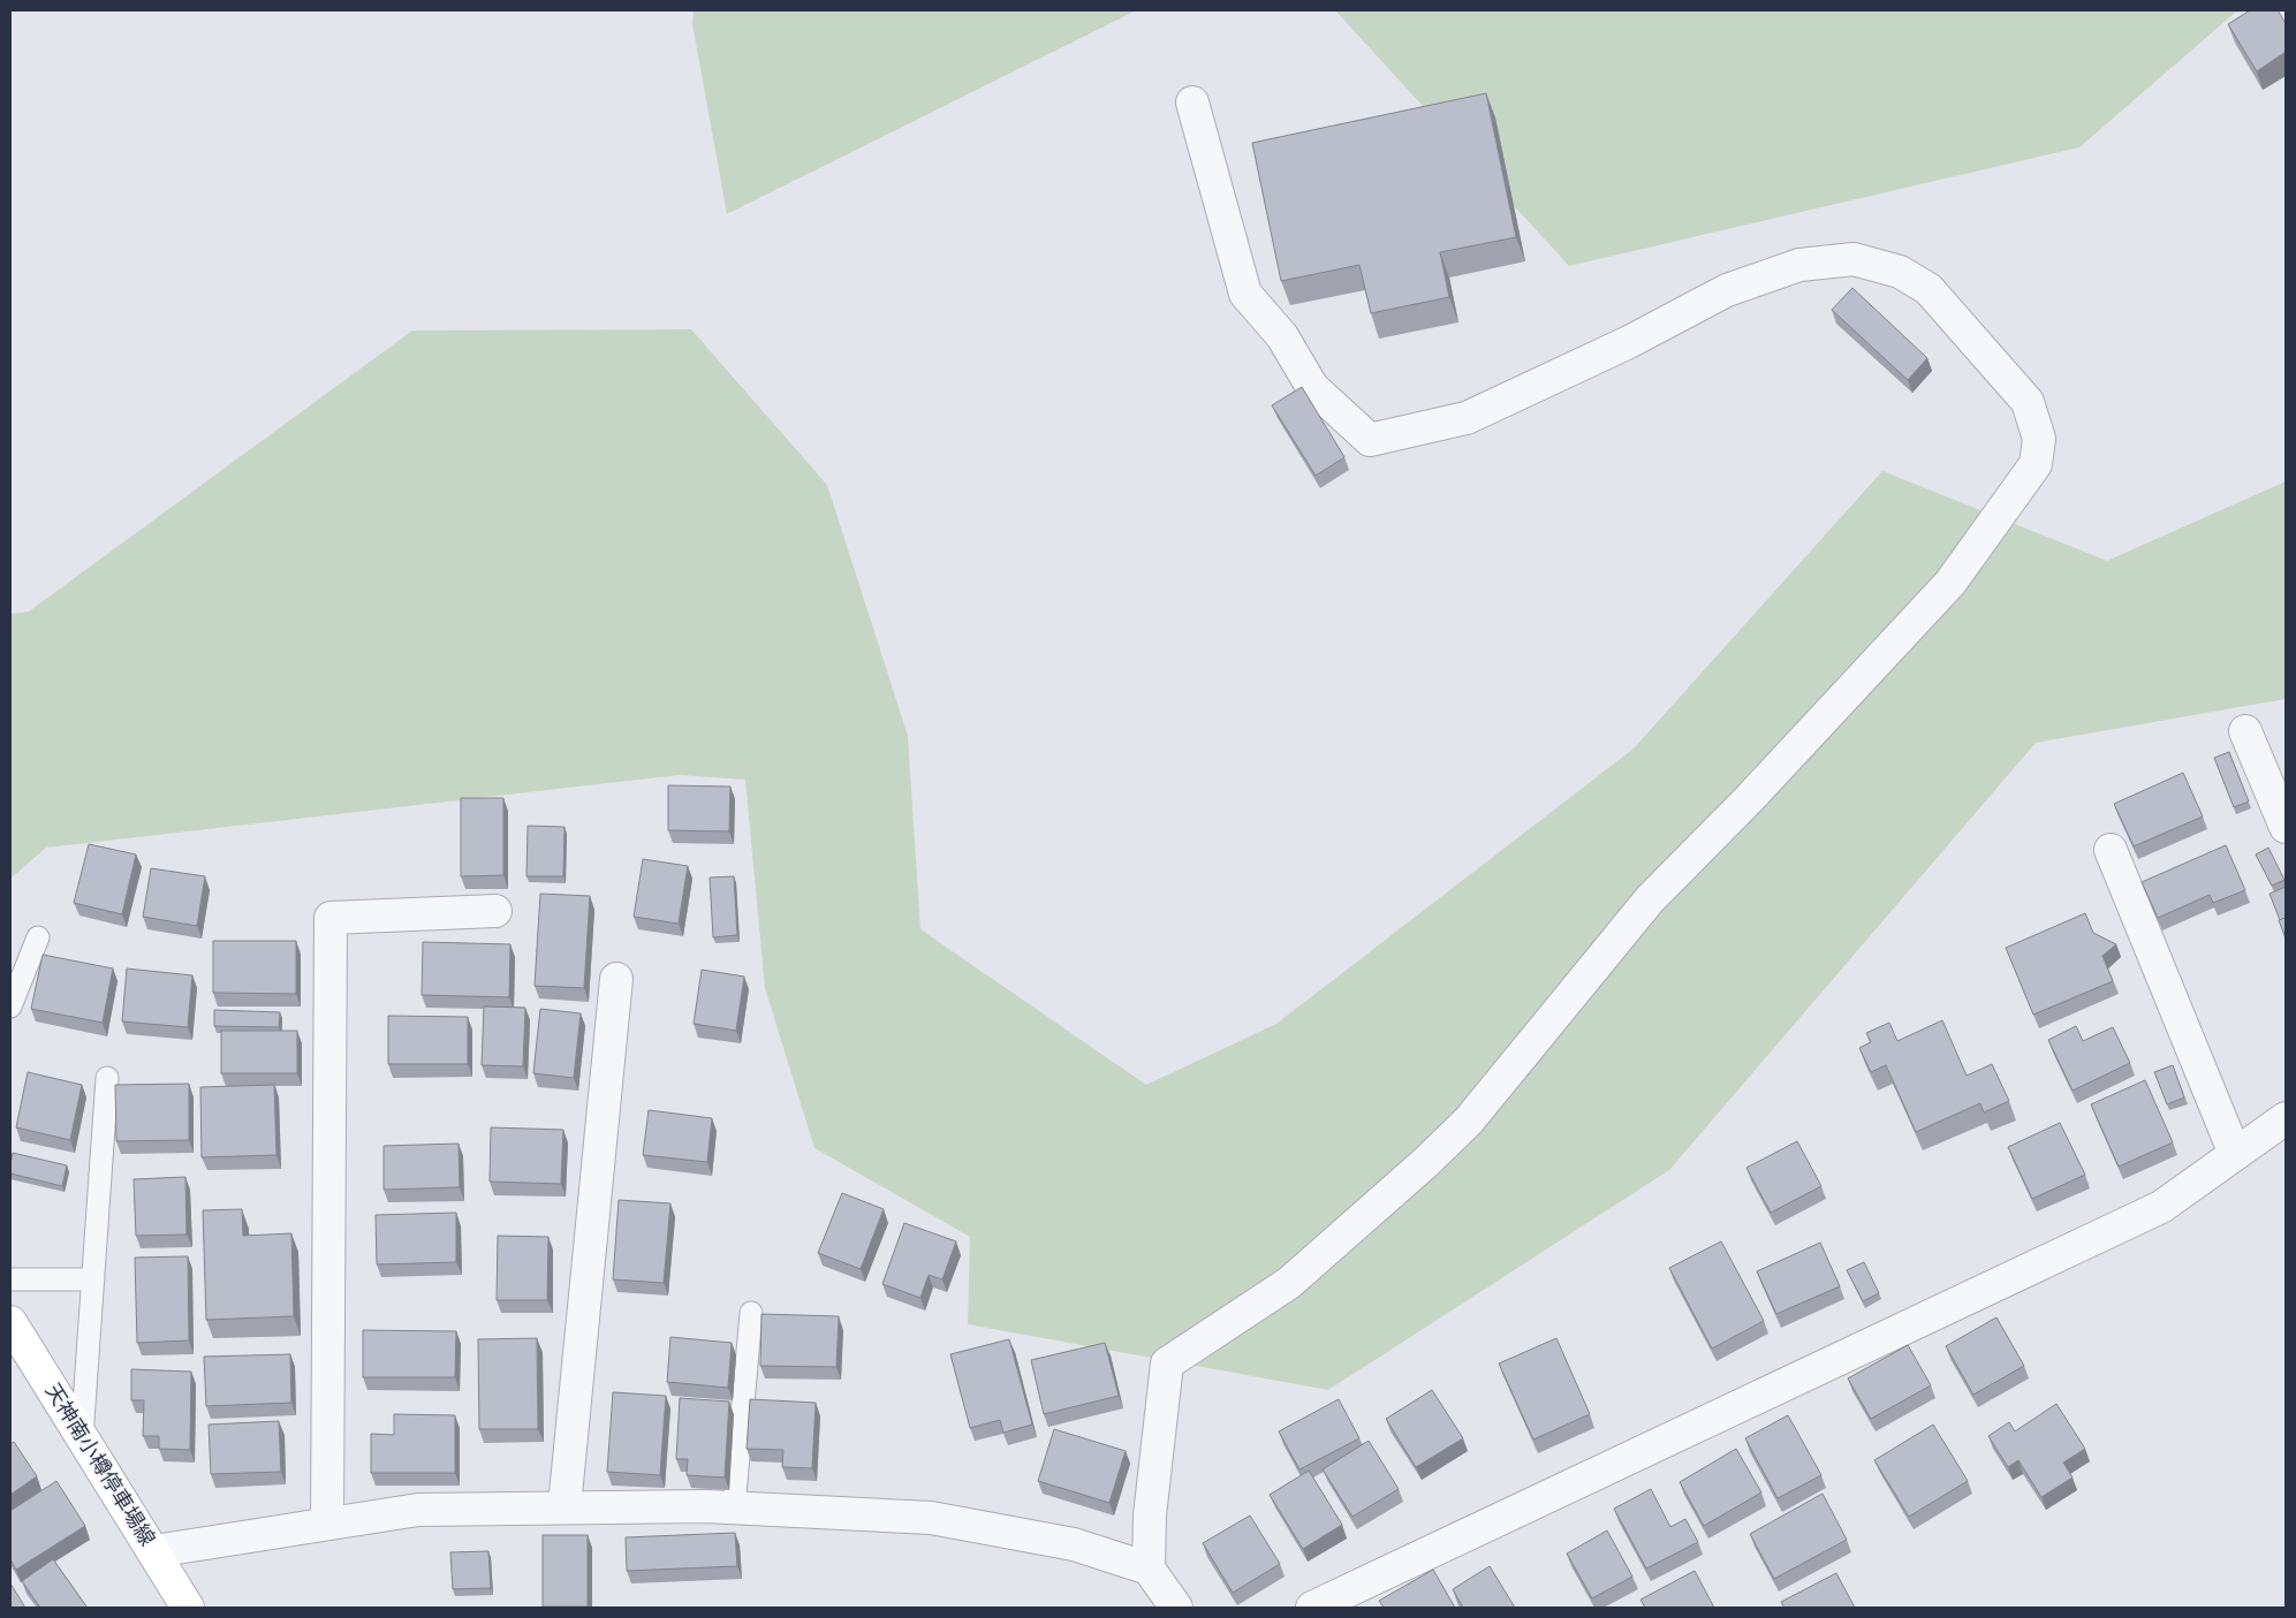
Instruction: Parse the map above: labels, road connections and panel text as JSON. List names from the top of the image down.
{
  "streets": {
    "main road": ["天神南小樽停車場線"]
  }
}
